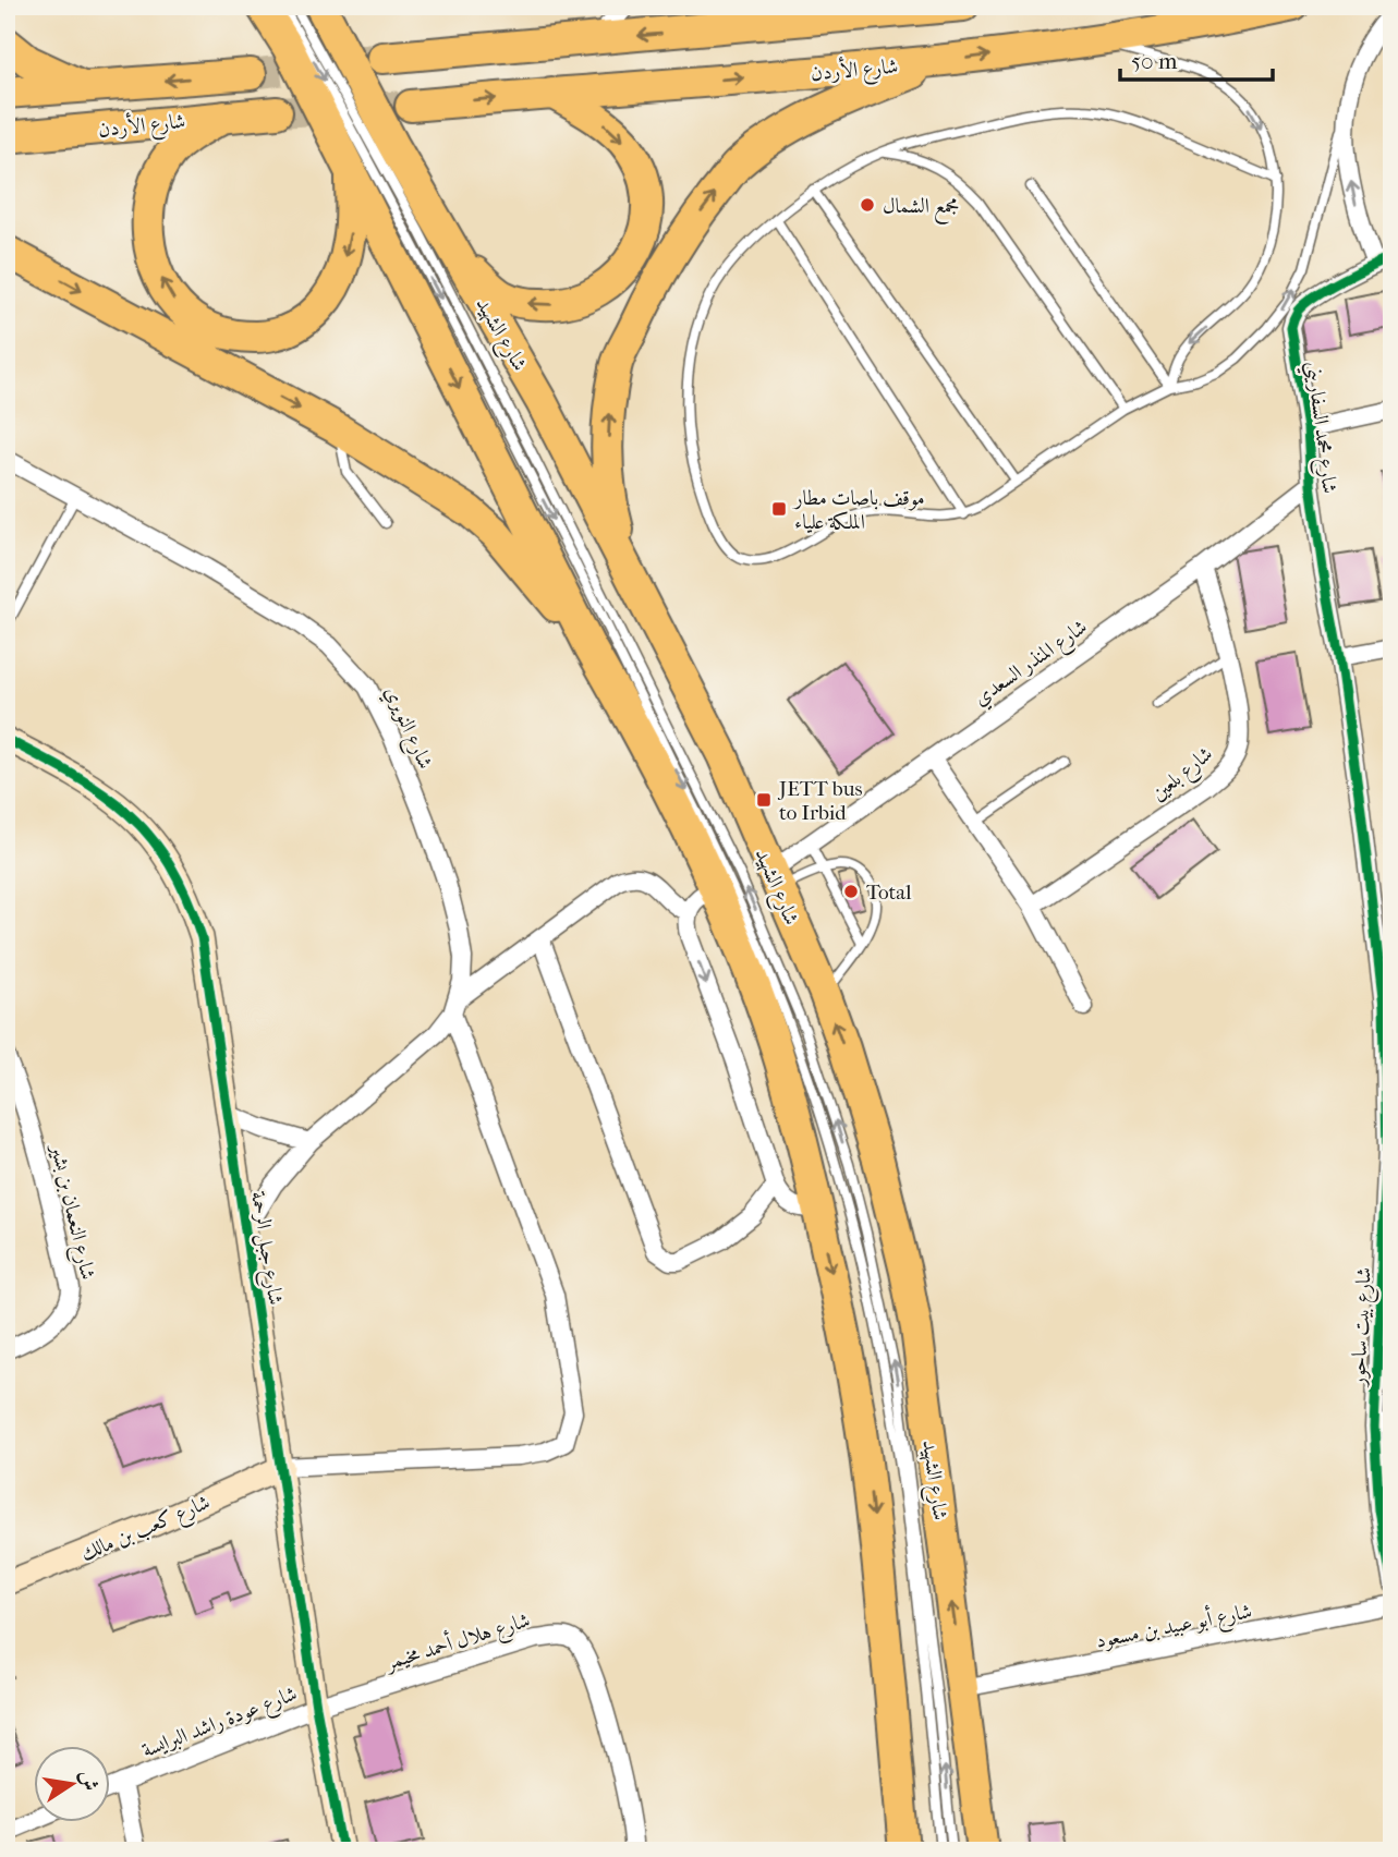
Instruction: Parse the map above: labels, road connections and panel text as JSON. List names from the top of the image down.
{
  "streets": {
    "highway": ["شارع الأردن", "شارع الشهيد"],
    "street": [
      "شارع محمد السفاريني",
      "شارع المنذر السعدي",
      "شارع النويري",
      "شارع بلعين",
      "شارع النعمان بن بشير",
      "شارع جبل الرحمة",
      "شارع بيت ساحور",
      "شارع كعب بن مالك",
      "شارع أبو عبيد بن مسعود",
      "شارع هلال أحمد مخيمر",
      "شارع عودة راشد البرايسة"
    ]
  },
  "crossings": [
    ["شارع الشهيد", "شارع المنذر السعدي"],
    ["شارع الشهيد", "شارع أبو عبيد بن مسعود"],
    ["شارع محمد السفاريني", "شارع المنذر السعدي"],
    ["شارع محمد السفاريني", "شارع بيت ساحور"],
    ["شارع المنذر السعدي", "شارع بلعين"],
    ["شارع جبل الرحمة", "شارع كعب بن مالك"],
    ["شارع جبل الرحمة", "شارع هلال أحمد مخيمر"],
    ["شارع جبل الرحمة", "شارع عودة راشد البرايسة"],
    ["شارع هلال أحمد مخيمر", "شارع عودة راشد البرايسة"]
  ],
  "places": {
    "other": ["مجمع الشمال", "Total"],
    "transit": ["موقف باصات مطار الملكة علياء", "JETT bus to Irbid"]
  },
  "scale_bar": "50 m",
  "north": "right"
}
